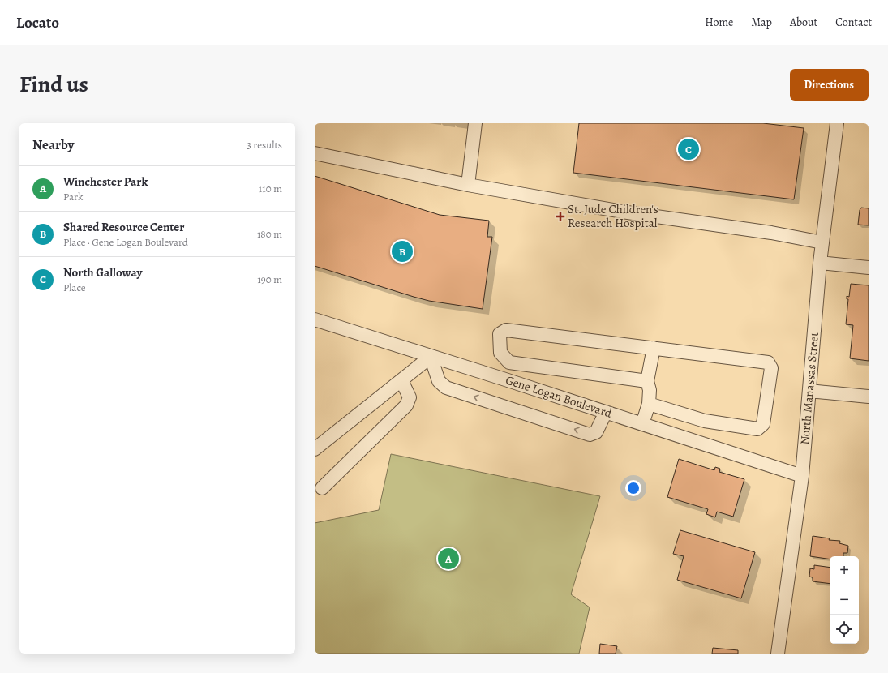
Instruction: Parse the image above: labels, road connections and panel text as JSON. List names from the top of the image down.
{
  "streets": {
    "street": ["North Manassas Street", "Gene Logan Boulevard"]
  },
  "crossings": [
    ["North Manassas Street", "Gene Logan Boulevard"]
  ],
  "places": {
    "health": ["St. Jude Children's Research Hospital"]
  },
  "page": {
    "header": "Locato",
    "nav": [
      "Home",
      "Map",
      "About",
      "Contact"
    ],
    "title": "Find us",
    "buttons": "Directions",
    "heading": ["Nearby", "3 results"],
    "pins": ["C", "B", "A"],
    "list": [
      {
        "mark": "A",
        "name": "Winchester Park",
        "note": "Park",
        "value": "110 m"
      },
      {
        "mark": "B",
        "name": "Shared Resource Center",
        "note": "Place · Gene Logan Boulevard",
        "value": "180 m"
      },
      {
        "mark": "C",
        "name": "North Galloway",
        "note": "Place",
        "value": "190 m"
      }
    ],
    "map_buttons": ["+", "−"]
  }
}
